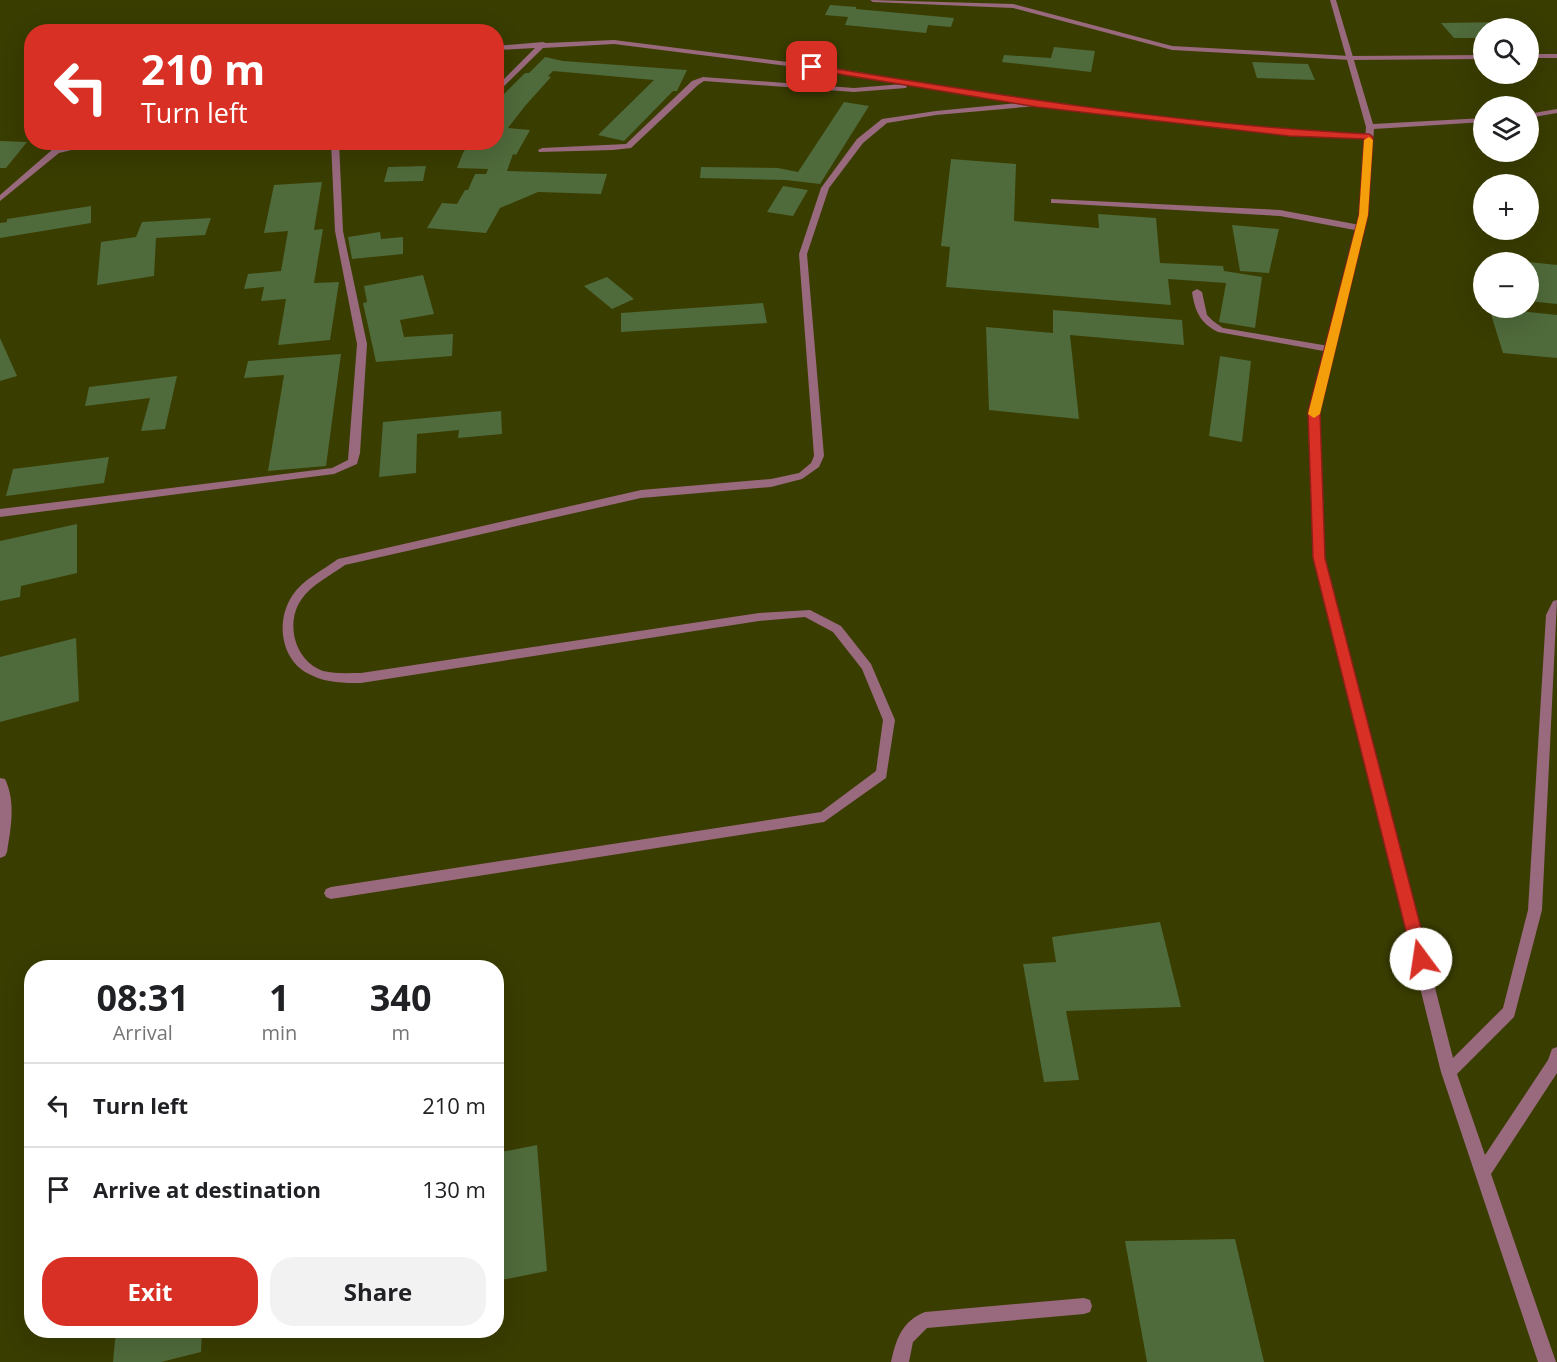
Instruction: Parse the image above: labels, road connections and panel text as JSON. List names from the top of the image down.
{
  "page": {
    "map_buttons": ["+", "−"],
    "turn": ["210 m", "Turn left"],
    "eta": [
      "08:31",
      "Arrival",
      "1",
      "min",
      "340",
      "m"
    ],
    "list": [
      {
        "name": "Turn left",
        "value": "210 m"
      },
      {
        "name": "Arrive at destination",
        "value": "130 m"
      }
    ],
    "buttons": ["Exit", "Share"]
  }
}
